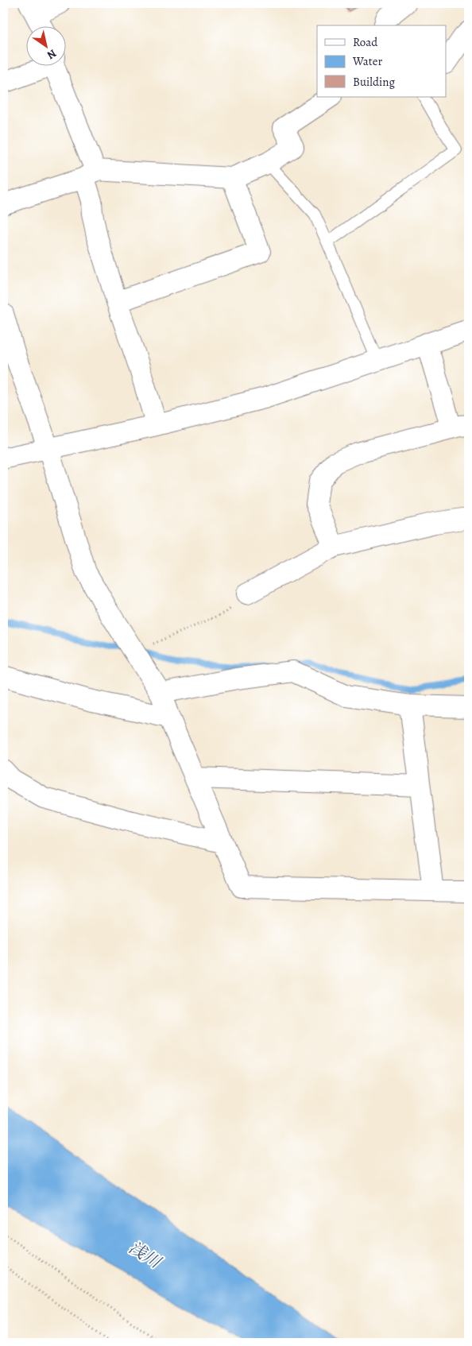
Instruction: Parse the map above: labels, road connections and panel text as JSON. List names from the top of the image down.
{
  "water": ["浅川"],
  "legend": ["Road", "Water", "Building"],
  "north": "bottom right"
}
